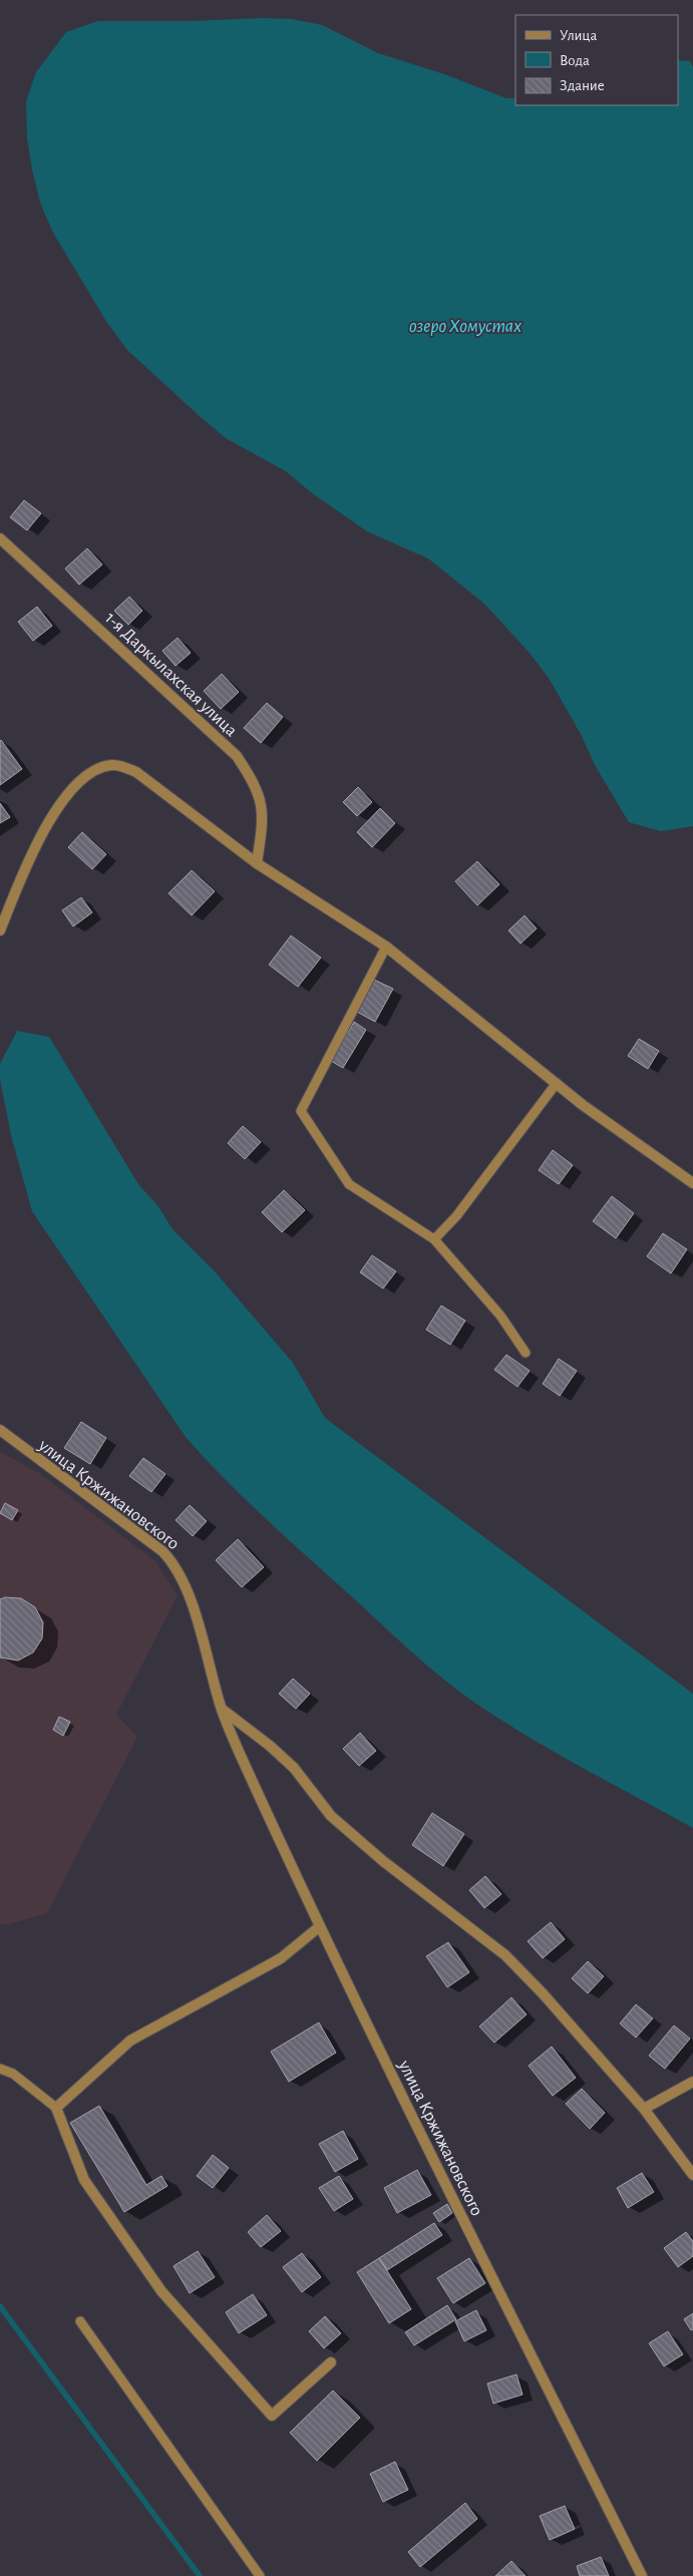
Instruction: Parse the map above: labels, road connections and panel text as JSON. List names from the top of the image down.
{
  "streets": {
    "street": ["1-я Даркылахская улица", "улица Кржижановского"]
  },
  "water": ["озеро Хомустах"],
  "legend": ["Улица", "Вода", "Здание"]
}
